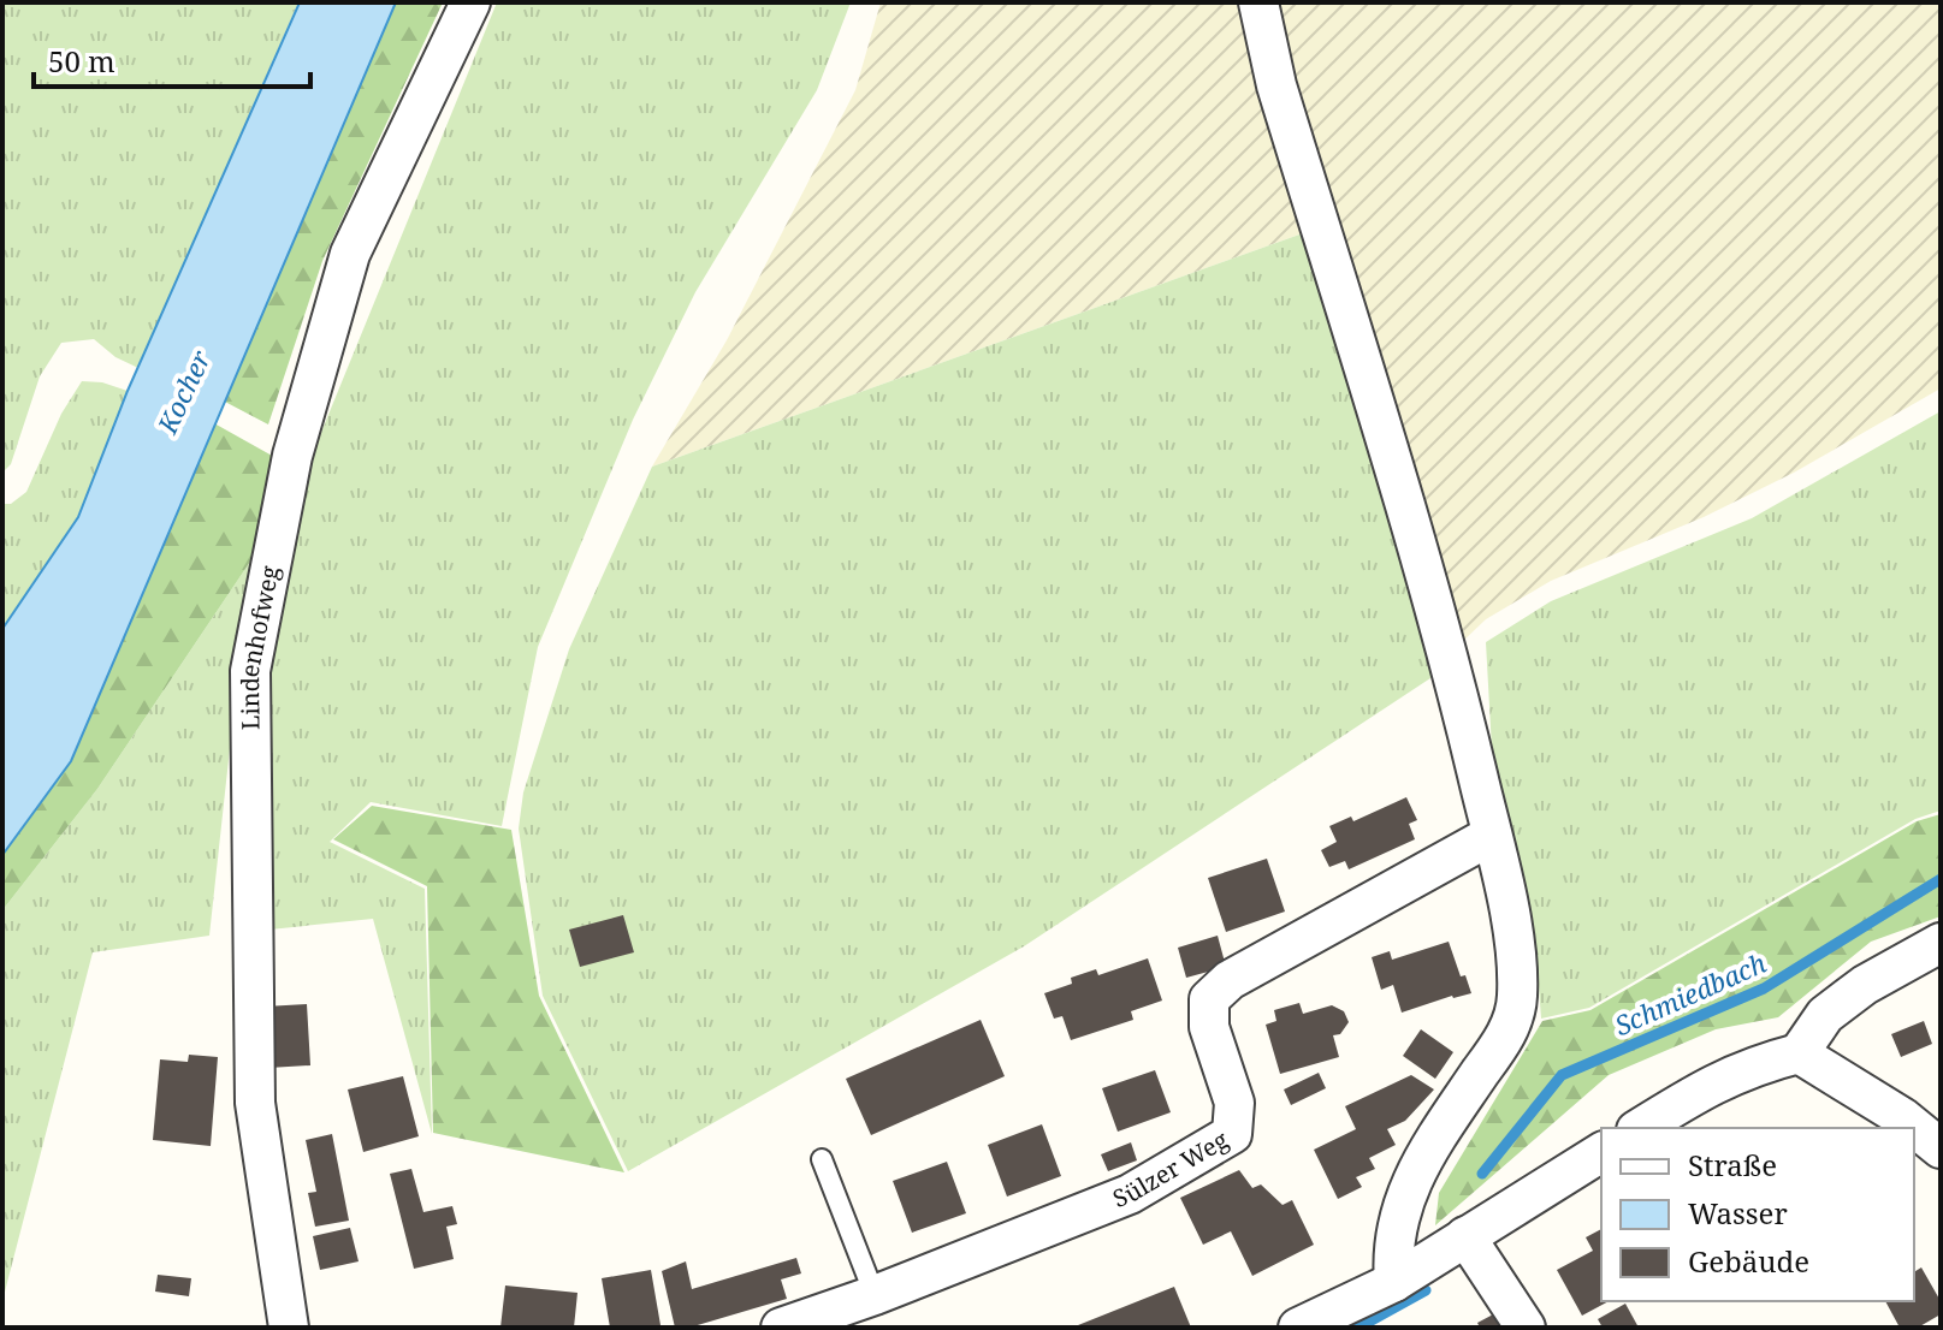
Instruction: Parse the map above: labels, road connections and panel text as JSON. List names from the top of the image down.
{
  "streets": {
    "street": ["Lindenhofweg", "Sülzer Weg"]
  },
  "water": ["Kocher", "Schmiedbach"],
  "legend": ["Straße", "Wasser", "Gebäude"],
  "scale_bar": "50 m"
}
